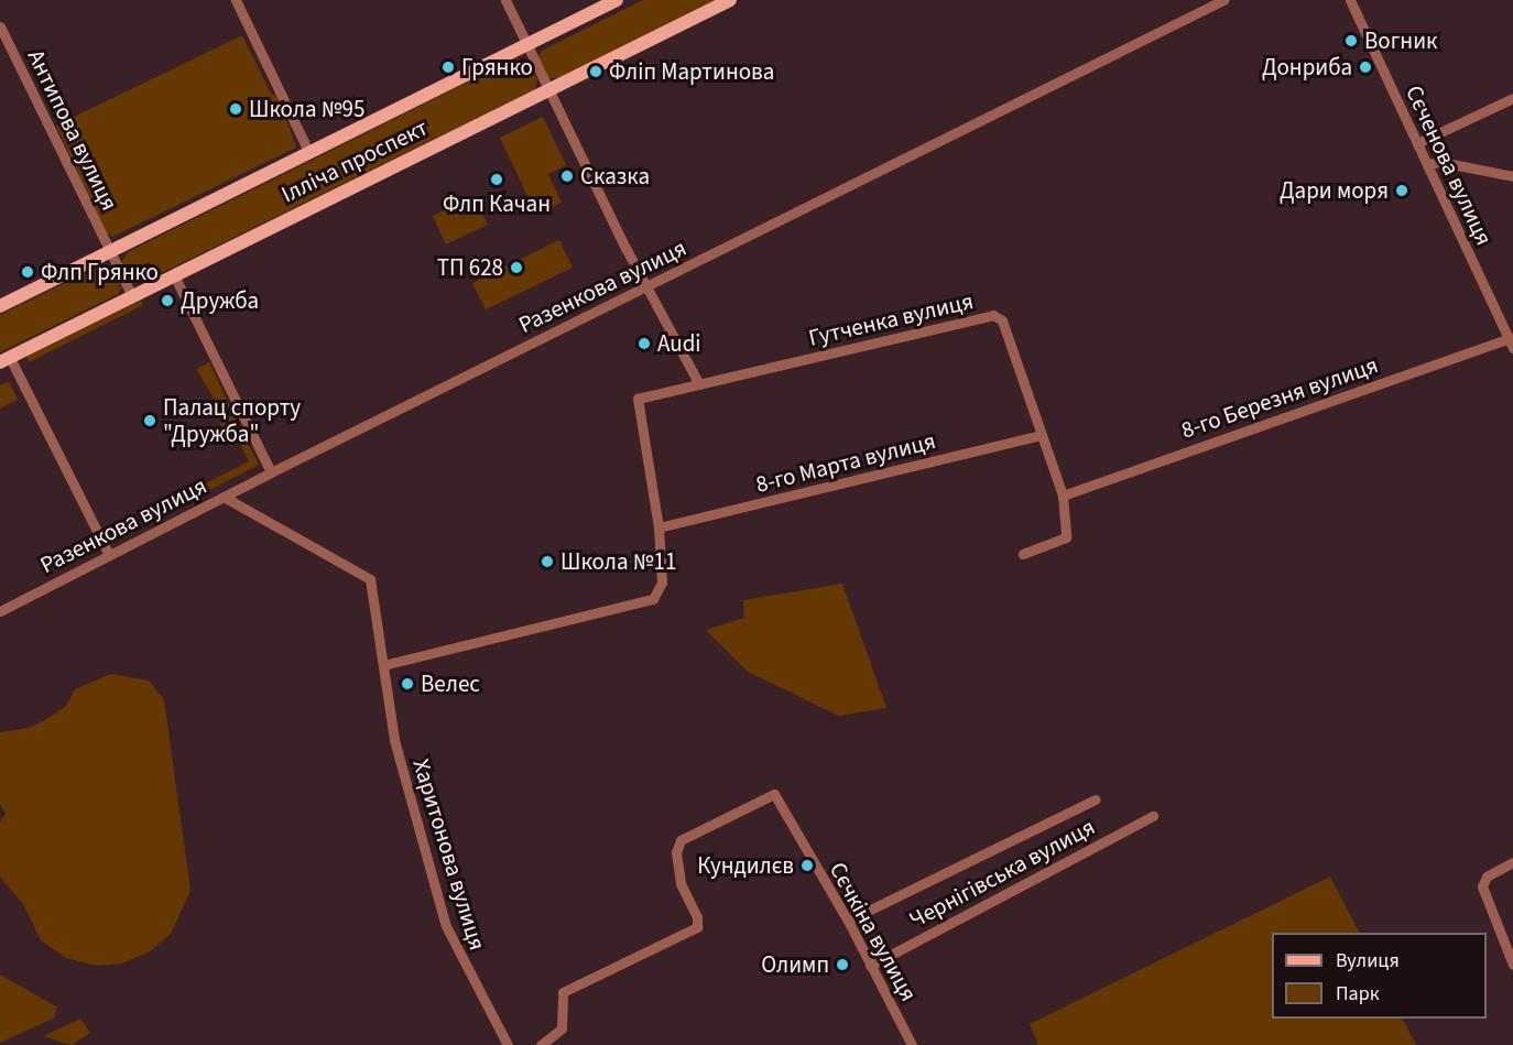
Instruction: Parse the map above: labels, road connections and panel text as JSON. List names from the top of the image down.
{
  "streets": {
    "main road": ["Ілліча проспект"],
    "street": [
      "Антипова вулиця",
      "Сєченова вулиця",
      "Разенкова вулиця",
      "Гутченка вулиця",
      "8-го Березня вулиця",
      "8-го Марта вулиця",
      "Харитонова вулиця",
      "Чернігівська вулиця",
      "Сєчкіна вулиця"
    ]
  },
  "crossings": [
    ["Антипова вулиця", "Ілліча проспект"],
    ["Сєченова вулиця", "8-го Березня вулиця"],
    ["Разенкова вулиця", "Харитонова вулиця"],
    ["Гутченка вулиця", "8-го Березня вулиця"],
    ["Гутченка вулиця", "8-го Марта вулиця"],
    ["Чернігівська вулиця", "Сєчкіна вулиця"]
  ],
  "places": [
    "Вогник",
    "Грянко",
    "Донриба",
    "Фліп Мартинова",
    "Школа №95",
    "Сказка",
    "Флп Качан",
    "Дари моря",
    "ТП 628",
    "Флп Грянко",
    "Дружба",
    "Audi",
    "Палац спорту \"Дружба\"",
    "Школа №11",
    "Велес",
    "Кундилєв",
    "Олимп"
  ],
  "legend": ["Вулиця", "Парк"]
}
